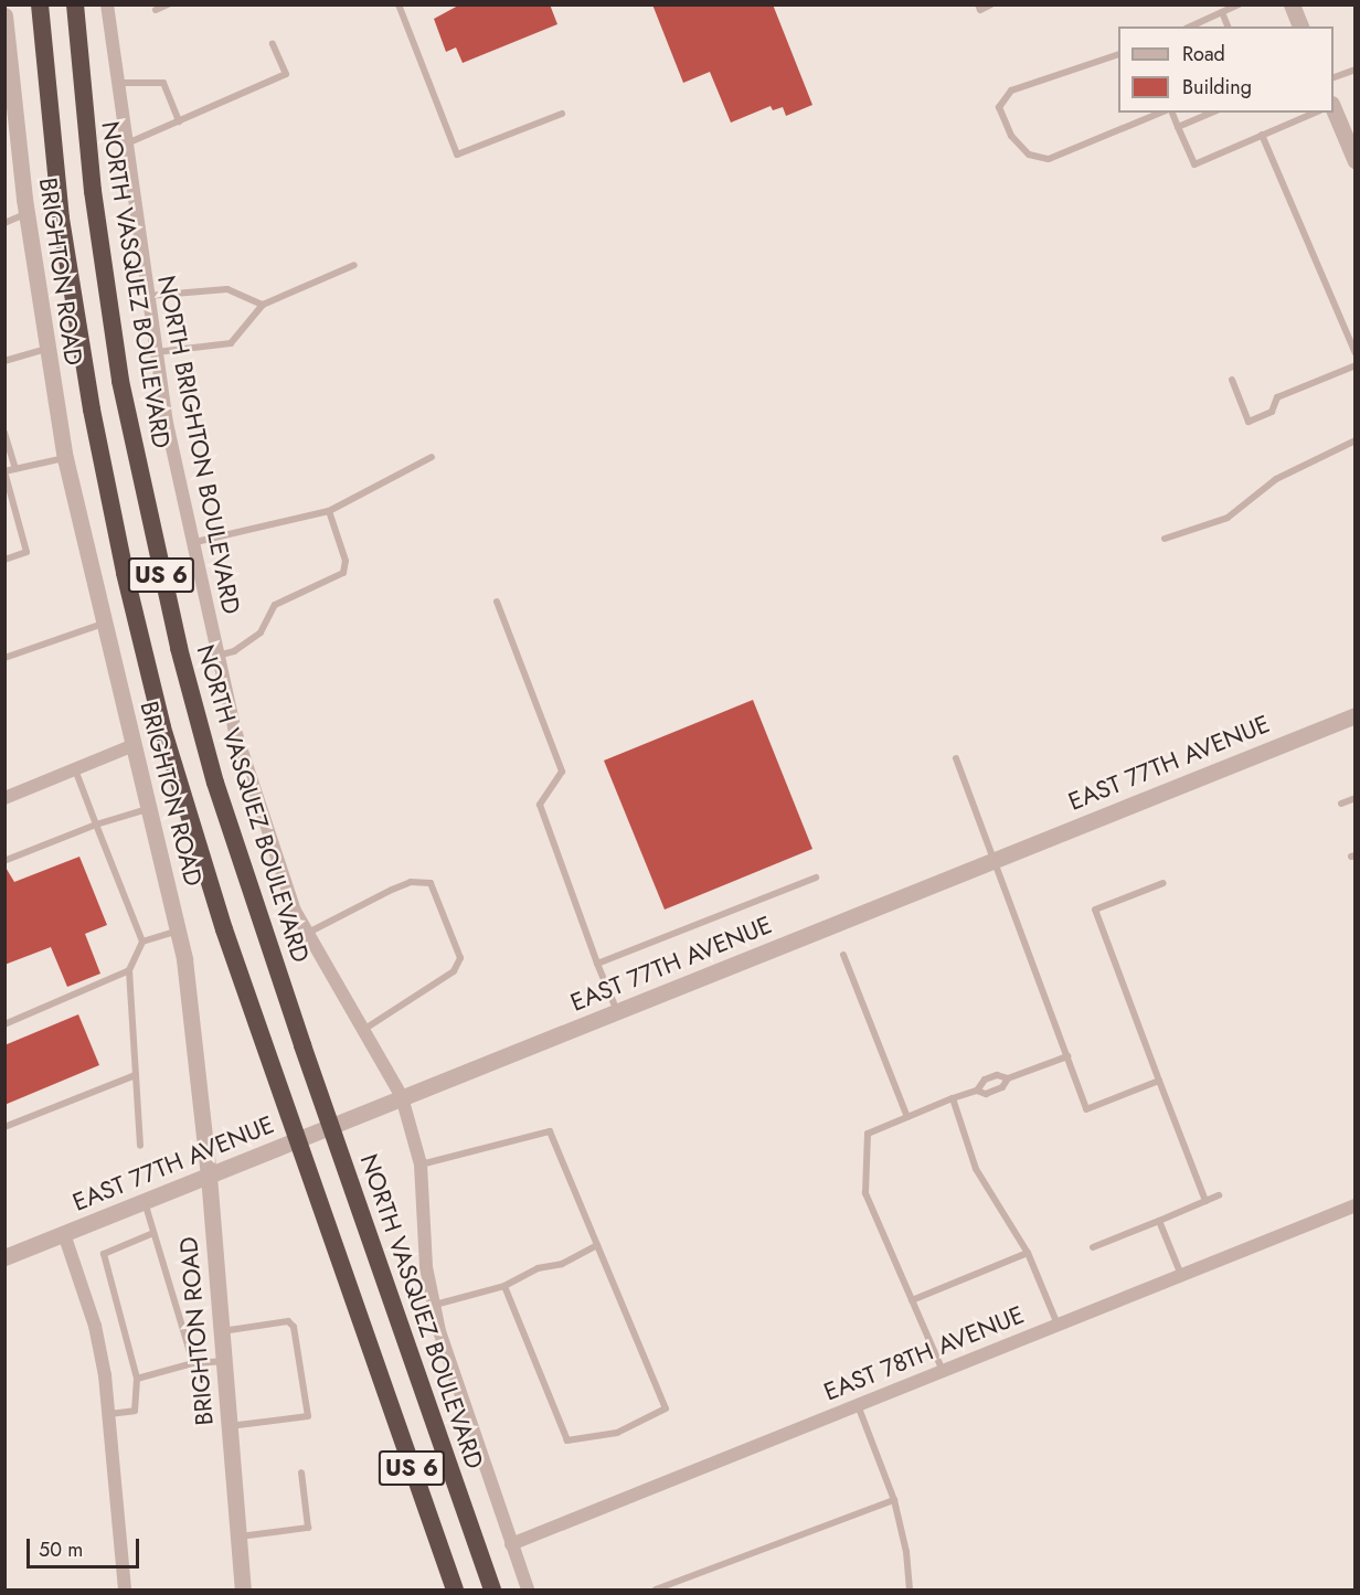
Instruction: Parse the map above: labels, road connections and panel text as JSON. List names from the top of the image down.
{
  "streets": {
    "highway": ["NORTH VASQUEZ BOULEVARD", "US 6"],
    "street": [
      "BRIGHTON ROAD",
      "NORTH BRIGHTON BOULEVARD",
      "EAST 77TH AVENUE",
      "EAST 78TH AVENUE"
    ]
  },
  "crossings": [
    ["BRIGHTON ROAD", "EAST 77TH AVENUE"],
    ["NORTH VASQUEZ BOULEVARD", "EAST 77TH AVENUE"],
    ["NORTH BRIGHTON BOULEVARD", "EAST 77TH AVENUE"],
    ["NORTH BRIGHTON BOULEVARD", "EAST 78TH AVENUE"],
    ["US 6", "EAST 77TH AVENUE"]
  ],
  "legend": ["Road", "Building"],
  "scale_bar": "50 m"
}
